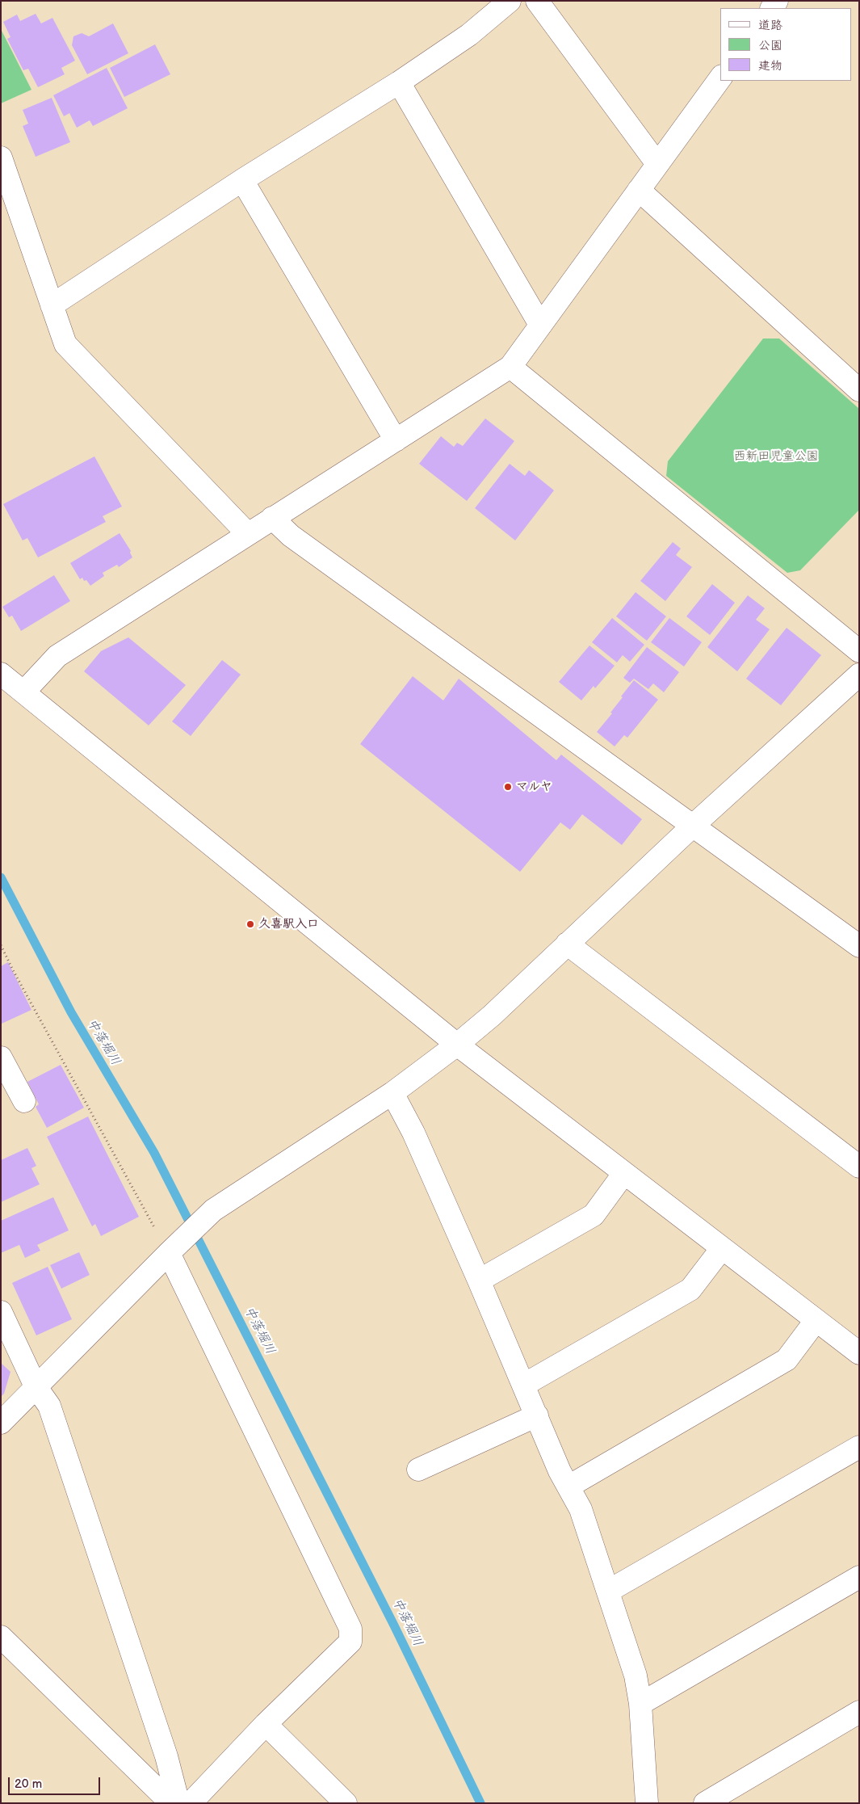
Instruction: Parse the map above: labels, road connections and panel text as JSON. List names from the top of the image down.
{
  "water": ["中落堀川"],
  "parks": ["西新田児童公園"],
  "places": ["マルヤ", "久喜駅入口"],
  "legend": ["道路", "公園", "建物"],
  "scale_bar": "20 m"
}
